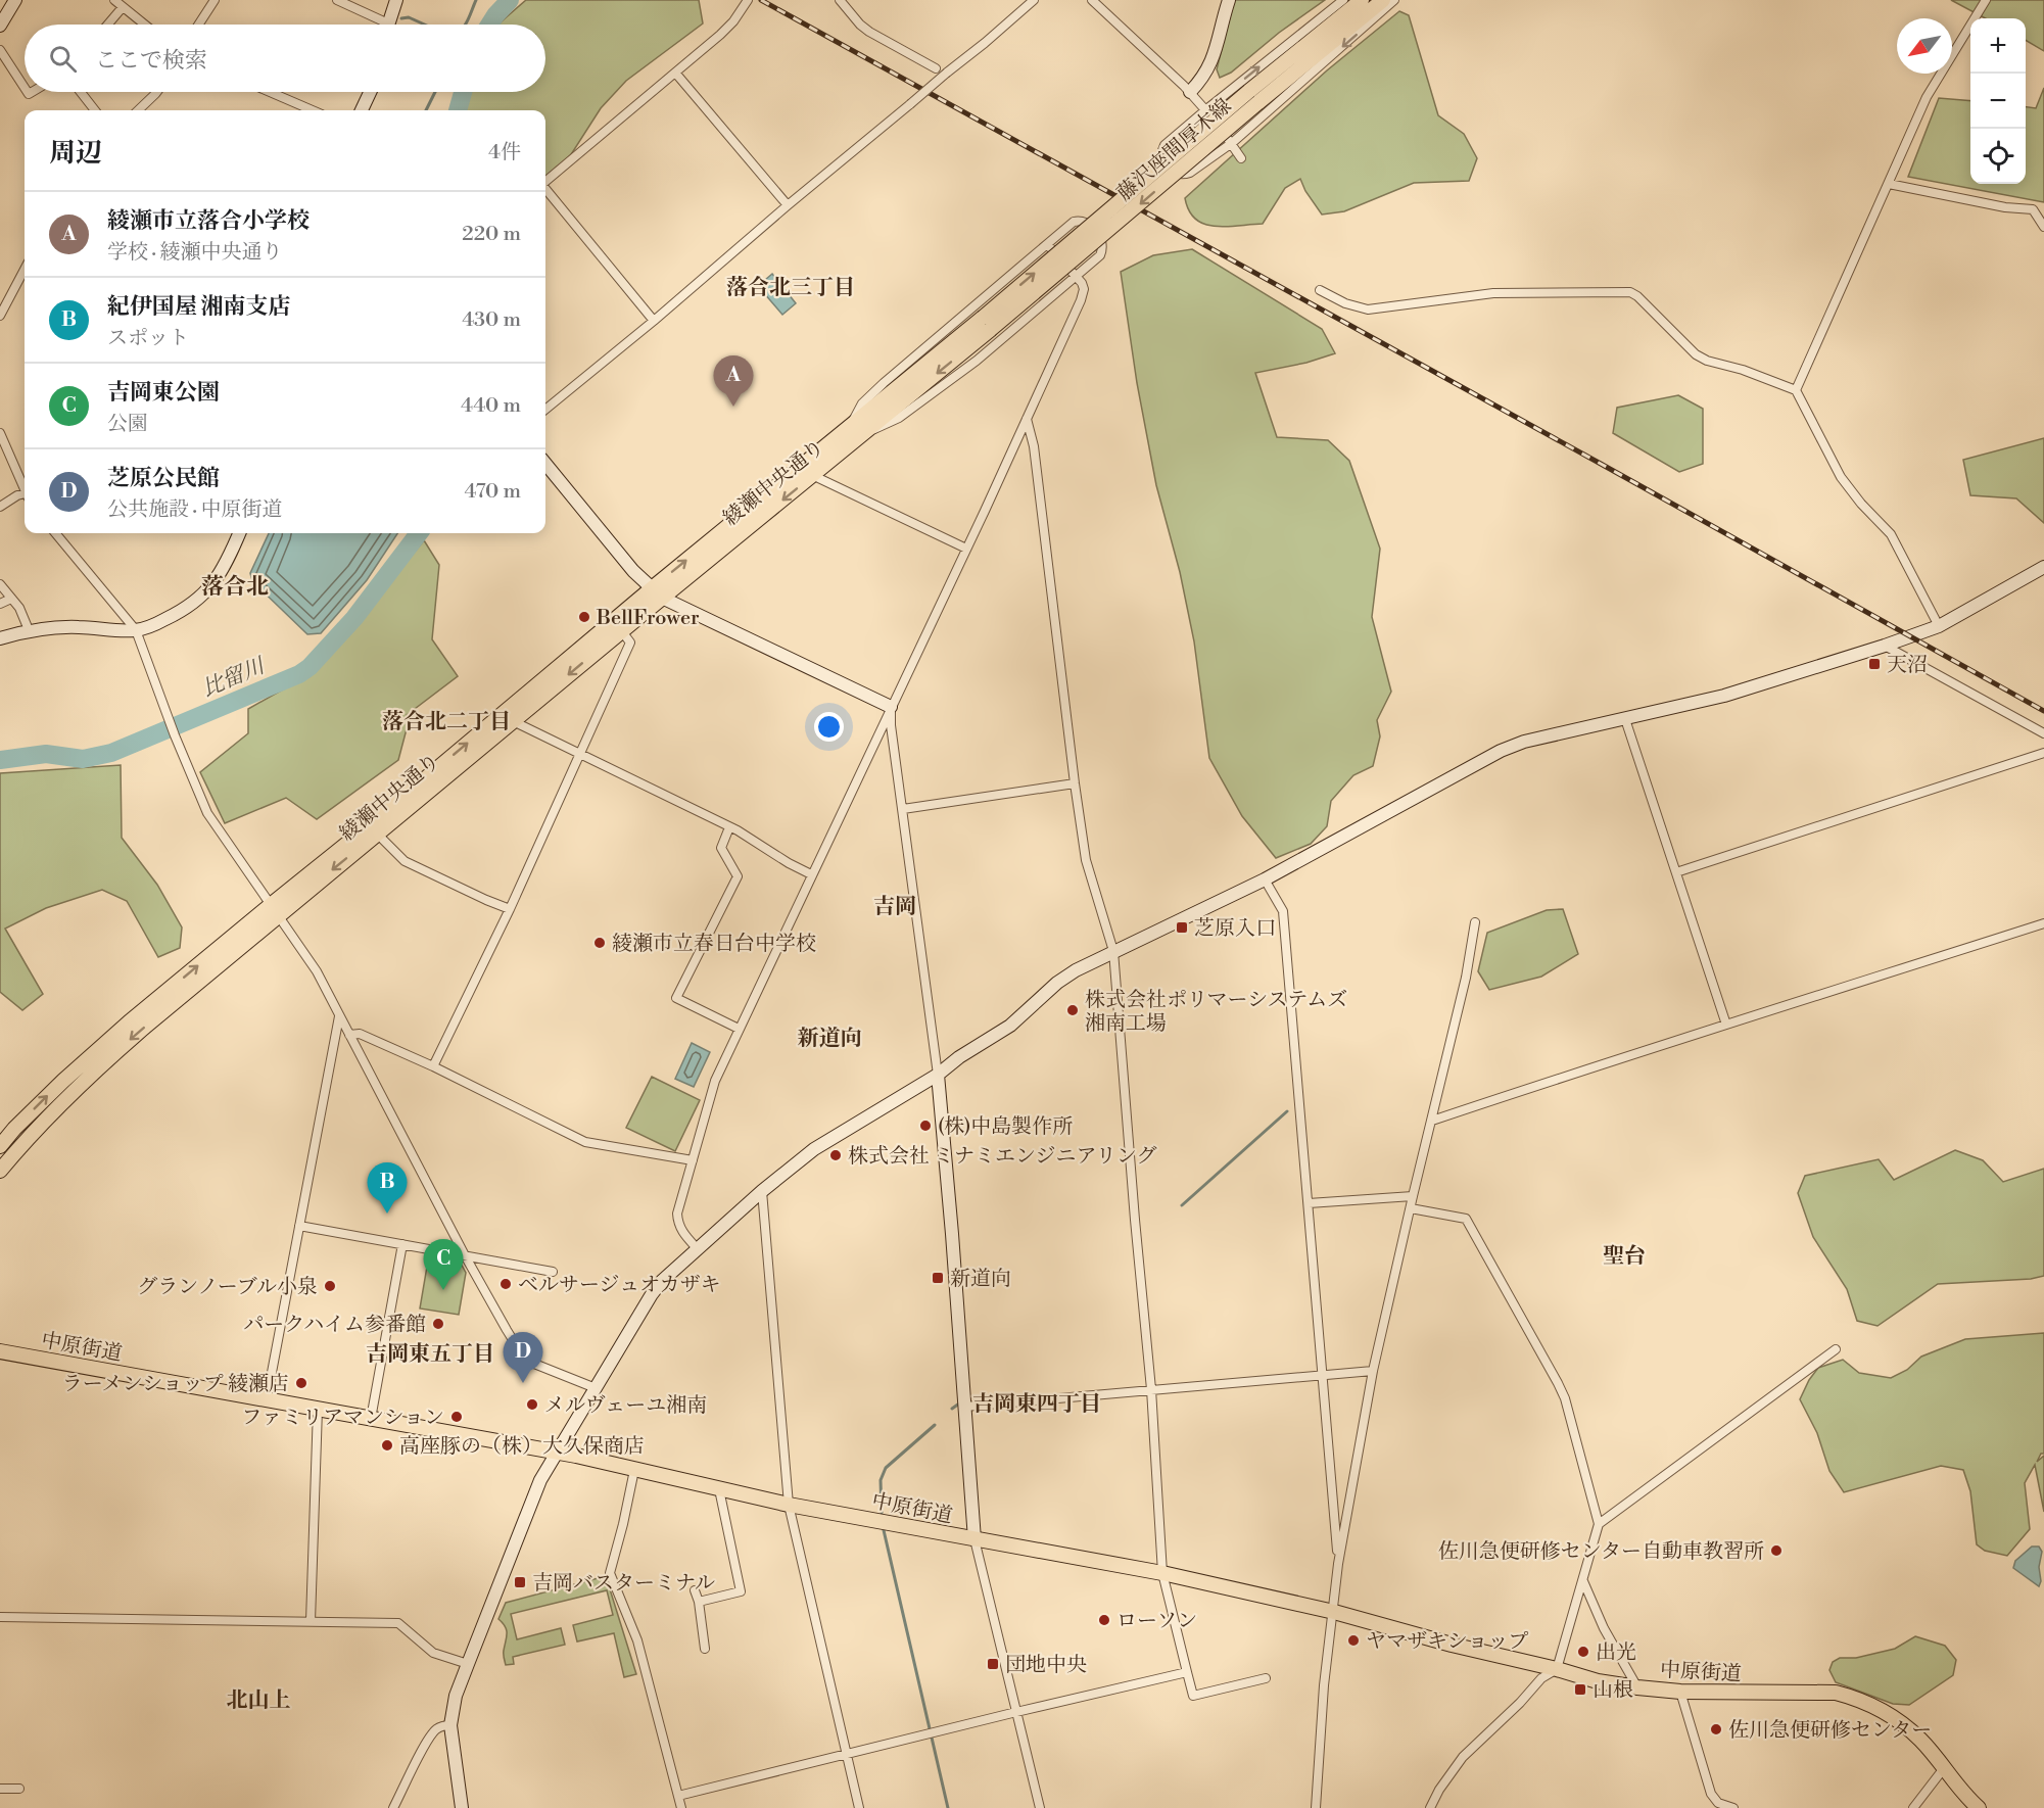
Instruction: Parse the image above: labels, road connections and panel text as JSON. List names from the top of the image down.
{
  "streets": {
    "main road": ["藤沢座間厚木線", "綾瀬中央通り", "中原街道"]
  },
  "crossings": [
    ["藤沢座間厚木線", "綾瀬中央通り"]
  ],
  "districts": [
    "落合北三丁目",
    "落合北",
    "落合北二丁目",
    "吉岡",
    "新道向",
    "聖台",
    "吉岡東五丁目",
    "吉岡東四丁目",
    "北山上"
  ],
  "water": ["比留川"],
  "places": {
    "other": [
      "BellFrower",
      "綾瀬市立春日台中学校",
      "株式会社ポリマーシステムズ 湘南工場",
      "(株)中島製作所",
      "株式会社 ミナミエンジニアリング",
      "ベルサージュオカザキ",
      "グランノーブル小泉",
      "パークハイム参番館",
      "ラーメンショップ 綾瀬店",
      "メルヴェーユ湘南",
      "ファミリアマンション",
      "高座豚の（株）大久保商店",
      "佐川急便研修センター自動車教習所",
      "ローソン",
      "ヤマザキショップ",
      "出光",
      "佐川急便研修センター"
    ],
    "transit": [
      "天沼",
      "芝原入口",
      "新道向",
      "吉岡バスターミナル",
      "団地中央",
      "山根"
    ]
  },
  "north": "bottom left",
  "page": {
    "map_buttons": ["+", "−"],
    "search": "ここで検索",
    "heading": ["周辺", "4件"],
    "list": [
      {
        "mark": "A",
        "name": "綾瀬市立落合小学校",
        "note": "学校 · 綾瀬中央通り",
        "value": "220 m"
      },
      {
        "mark": "B",
        "name": "紀伊国屋 湘南支店",
        "note": "スポット",
        "value": "430 m"
      },
      {
        "mark": "C",
        "name": "吉岡東公園",
        "note": "公園",
        "value": "440 m"
      },
      {
        "mark": "D",
        "name": "芝原公民館",
        "note": "公共施設 · 中原街道",
        "value": "470 m"
      }
    ],
    "pins": [
      "A",
      "B",
      "C",
      "D"
    ]
  }
}
